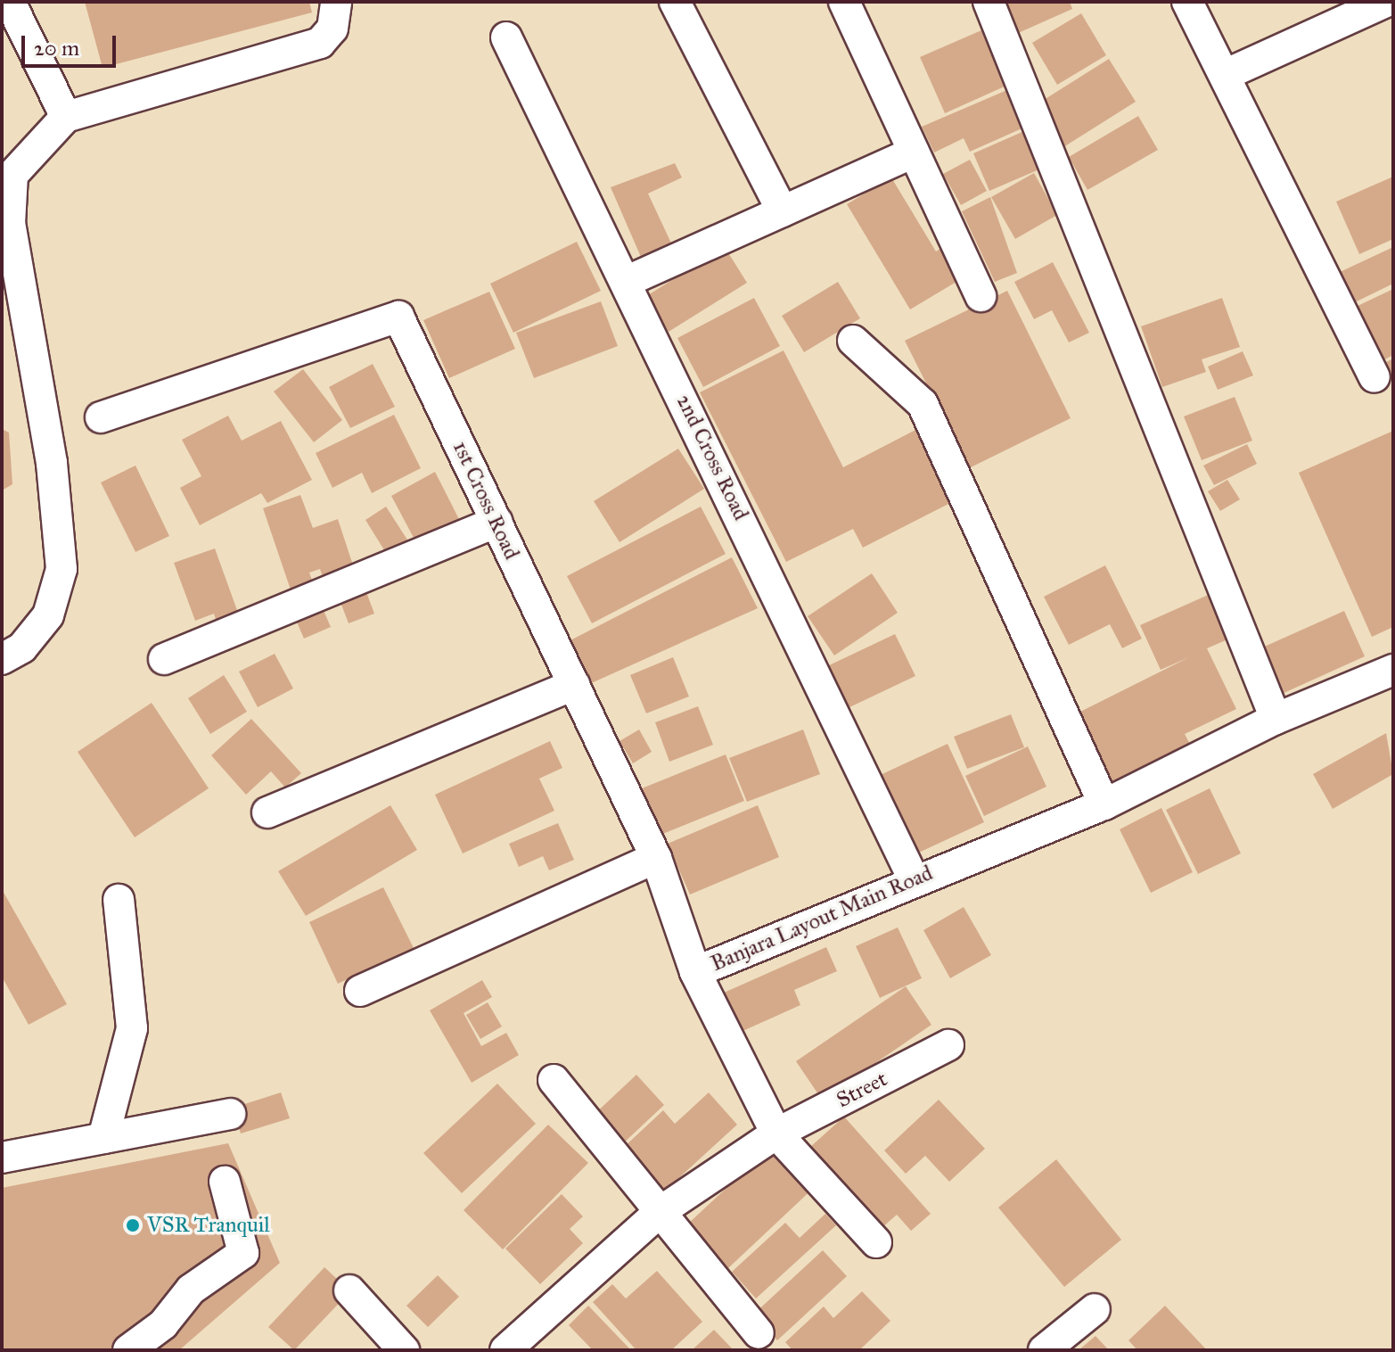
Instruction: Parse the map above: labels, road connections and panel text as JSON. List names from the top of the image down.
{
  "streets": {
    "street": [
      "2nd Cross Road",
      "1st Cross Road",
      "Banjara Layout Main Road",
      "Street"
    ]
  },
  "crossings": [
    ["2nd Cross Road", "Banjara Layout Main Road"],
    ["1st Cross Road", "Banjara Layout Main Road"],
    ["Banjara Layout Main Road", "Street"]
  ],
  "places": ["VSR Tranquil"],
  "scale_bar": "20 m"
}
